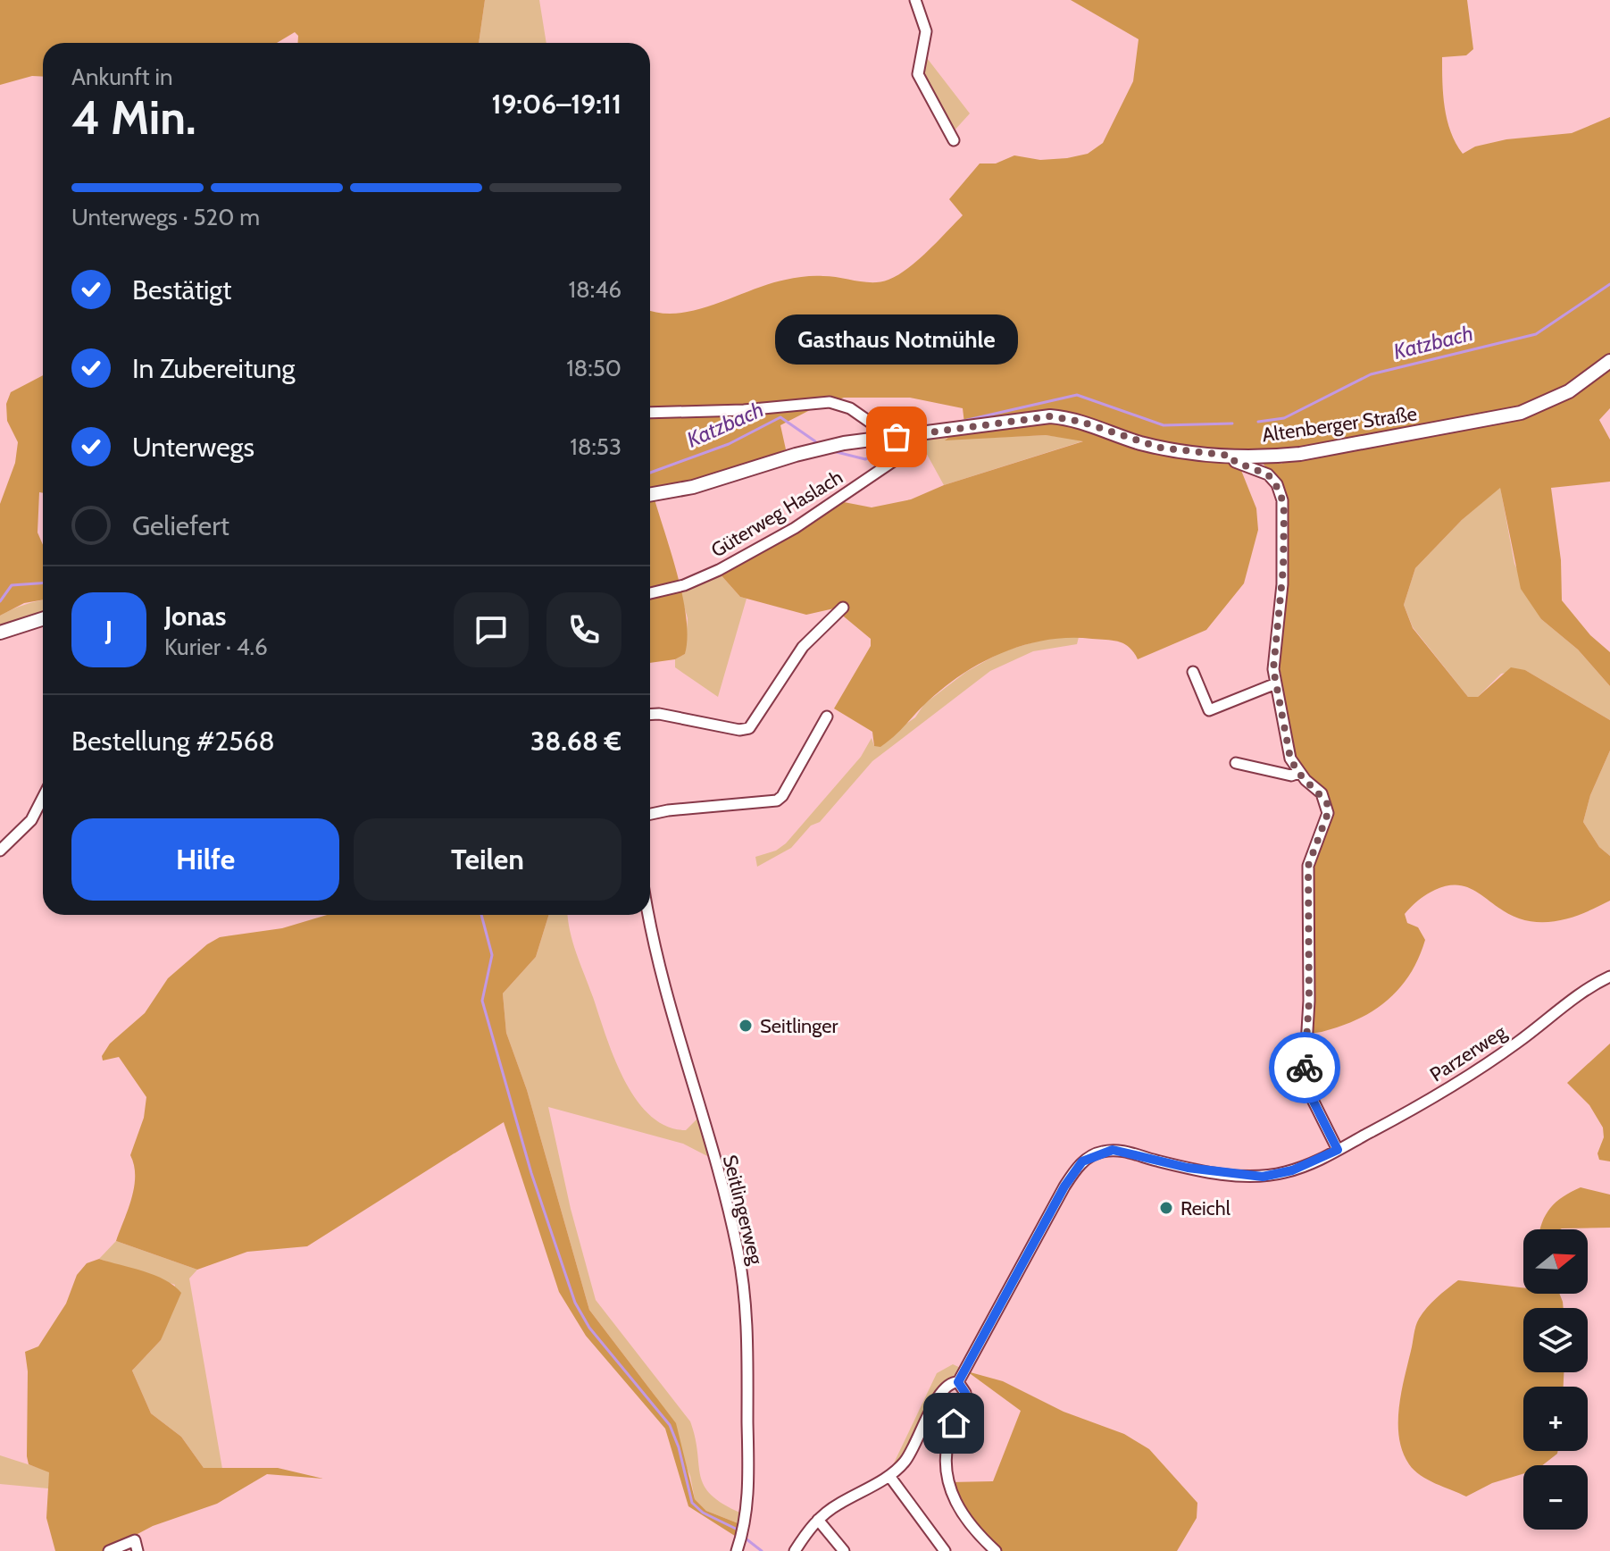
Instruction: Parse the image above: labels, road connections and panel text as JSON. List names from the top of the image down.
{
  "streets": {
    "street": [
      "Altenberger Straße",
      "Güterweg Haslach",
      "Parzerweg",
      "Seitlingerweg"
    ]
  },
  "crossings": [
    ["Altenberger Straße", "Güterweg Haslach"]
  ],
  "water": ["Katzbach"],
  "places": ["Gasthaus Notmühle", "Seitlinger", "Reichl"],
  "north": "right",
  "page": {
    "heading": ["4 Min.", "Ankunft in", "19:06–19:11"],
    "panel": [
      "Jonas",
      "Kurier · 4.6",
      "Bestellung #2568",
      "38.68 €"
    ],
    "bar": "Unterwegs · 520 m",
    "list": [
      ["Bestätigt", "18:46"],
      ["In Zubereitung", "18:50"],
      ["Unterwegs", "18:53"],
      "Geliefert"
    ],
    "bubble": "Gasthaus Notmühle",
    "round": "J",
    "buttons": ["Hilfe", "Teilen"],
    "map_buttons": ["+", "−"]
  }
}
